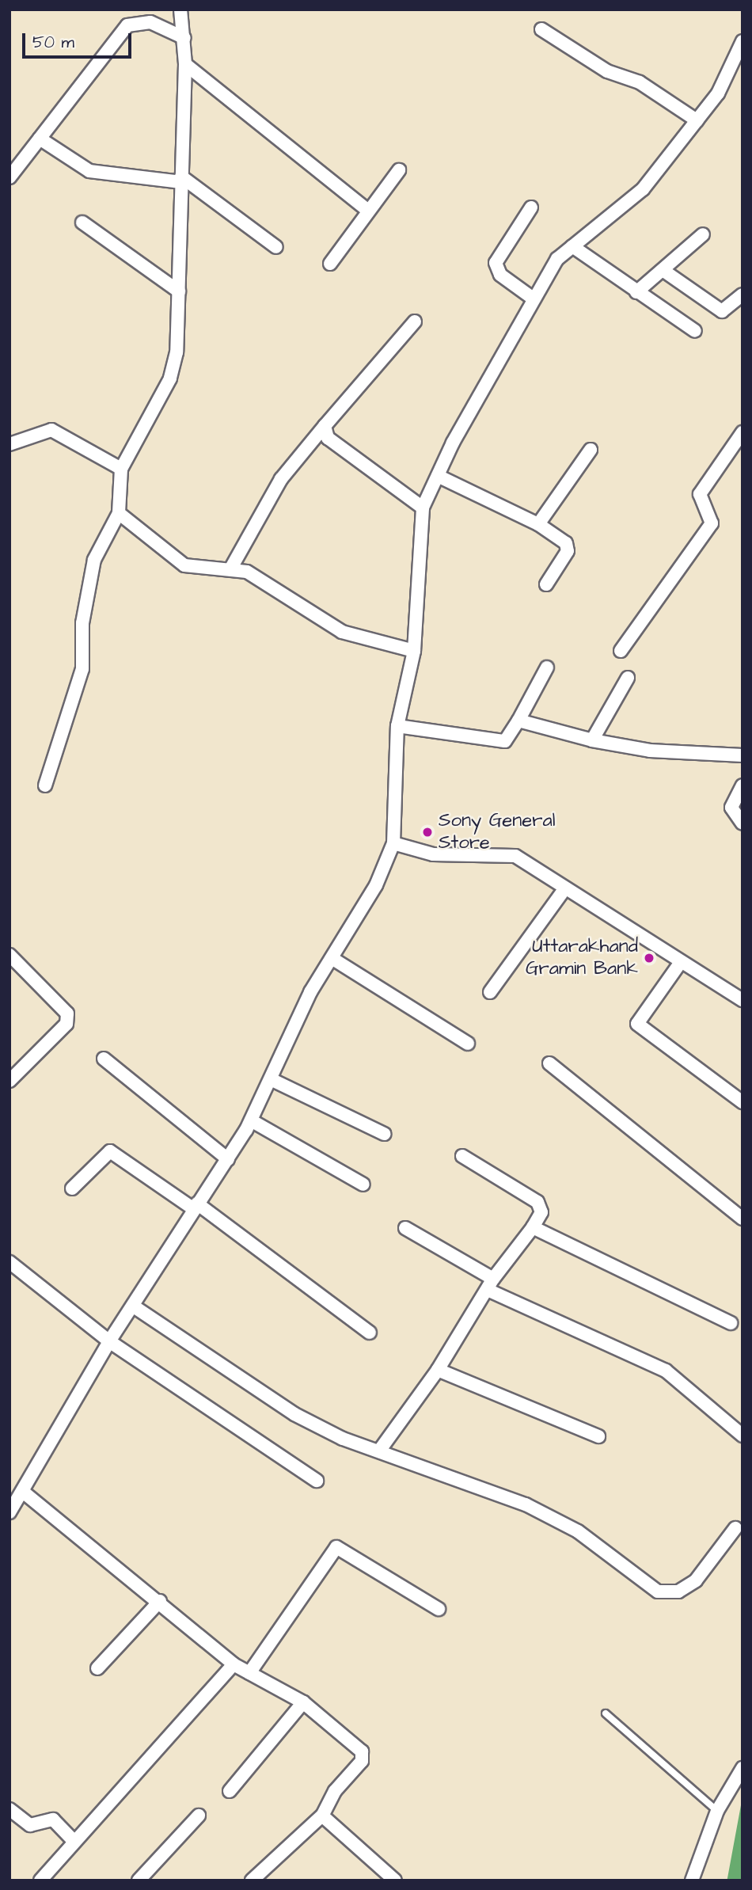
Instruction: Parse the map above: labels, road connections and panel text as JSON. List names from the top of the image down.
{
  "places": ["Sony General Store", "Uttarakhand Gramin Bank"],
  "scale_bar": "50 m"
}
